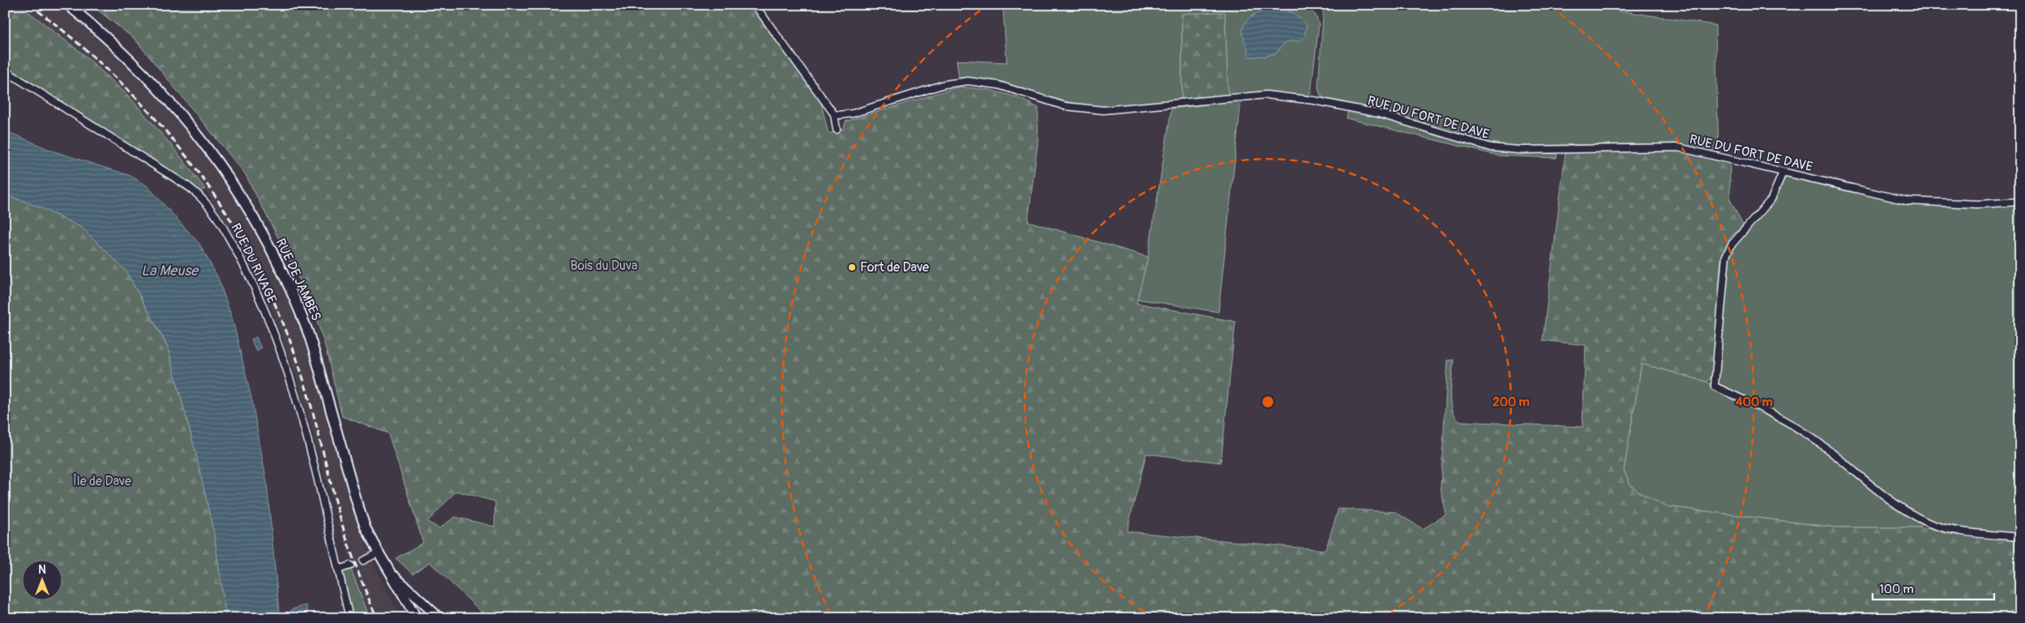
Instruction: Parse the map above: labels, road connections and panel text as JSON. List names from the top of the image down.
{
  "streets": {
    "main road": ["RUE DE JAMBES"],
    "street": ["RUE DU FORT DE DAVE", "RUE DU RIVAGE"]
  },
  "water": ["La Meuse"],
  "parks": ["Bois du Duva", "Île de Dave"],
  "places": ["Fort de Dave"],
  "scale_bar": "100 m",
  "north": "top",
  "rings": ["200 m", "400 m"]
}
